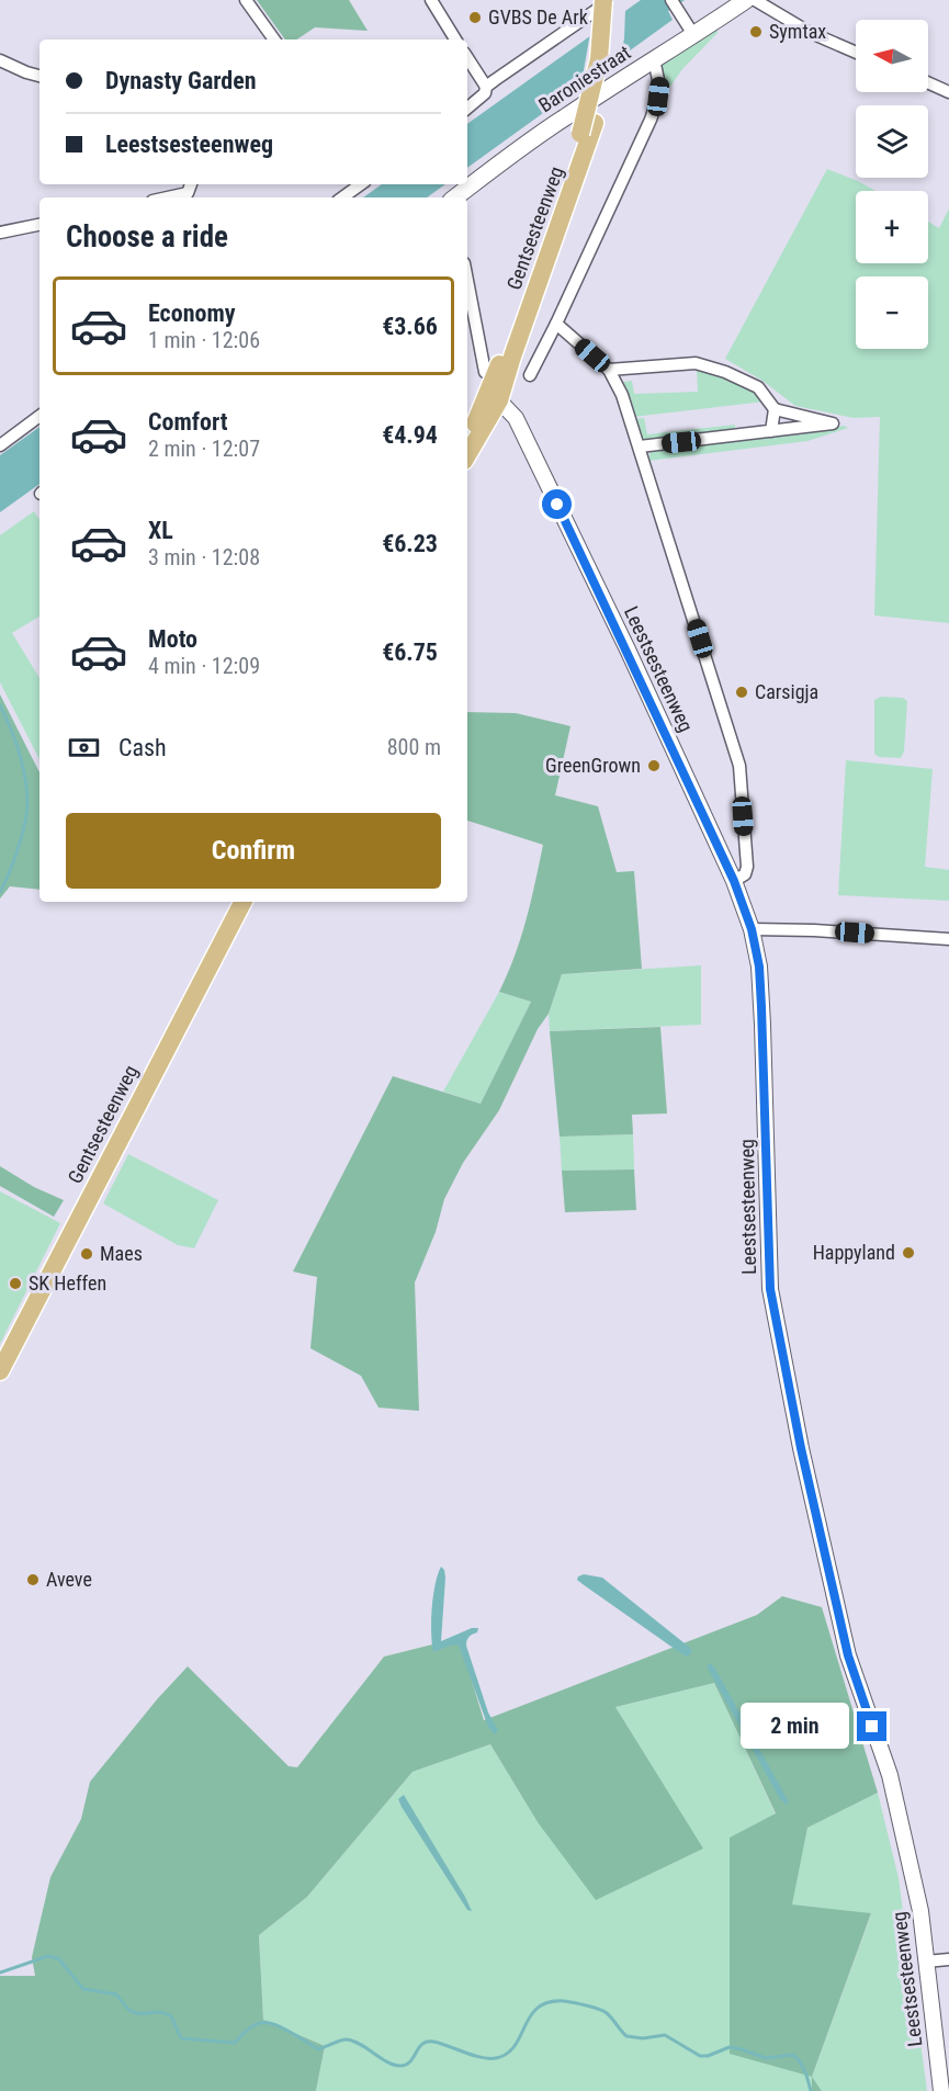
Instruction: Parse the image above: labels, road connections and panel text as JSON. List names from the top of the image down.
{
  "streets": {
    "main road": ["Baroniestraat", "Gentsesteenweg"],
    "street": ["Leestsesteenweg"]
  },
  "crossings": [
    ["Gentsesteenweg", "Leestsesteenweg"]
  ],
  "places": [
    "GVBS De Ark",
    "Symtax",
    "Carsigja",
    "GreenGrown",
    "Happyland",
    "Maes",
    "SK Heffen",
    "Aveve"
  ],
  "north": "left",
  "page": {
    "map_buttons": ["+", "−"],
    "banner": ["Dynasty Garden", "Leestsesteenweg"],
    "heading": "Choose a ride",
    "list": [
      {
        "name": "Economy",
        "note": "1 min · 12:06",
        "value": "€3.66"
      },
      {
        "name": "Comfort",
        "note": "2 min · 12:07",
        "value": "€4.94"
      },
      {
        "name": "XL",
        "note": "3 min · 12:08",
        "value": "€6.23"
      },
      {
        "name": "Moto",
        "note": "4 min · 12:09",
        "value": "€6.75"
      }
    ],
    "pay": ["Cash", "800 m"],
    "buttons": "Confirm",
    "bubble": "2 min"
  }
}
